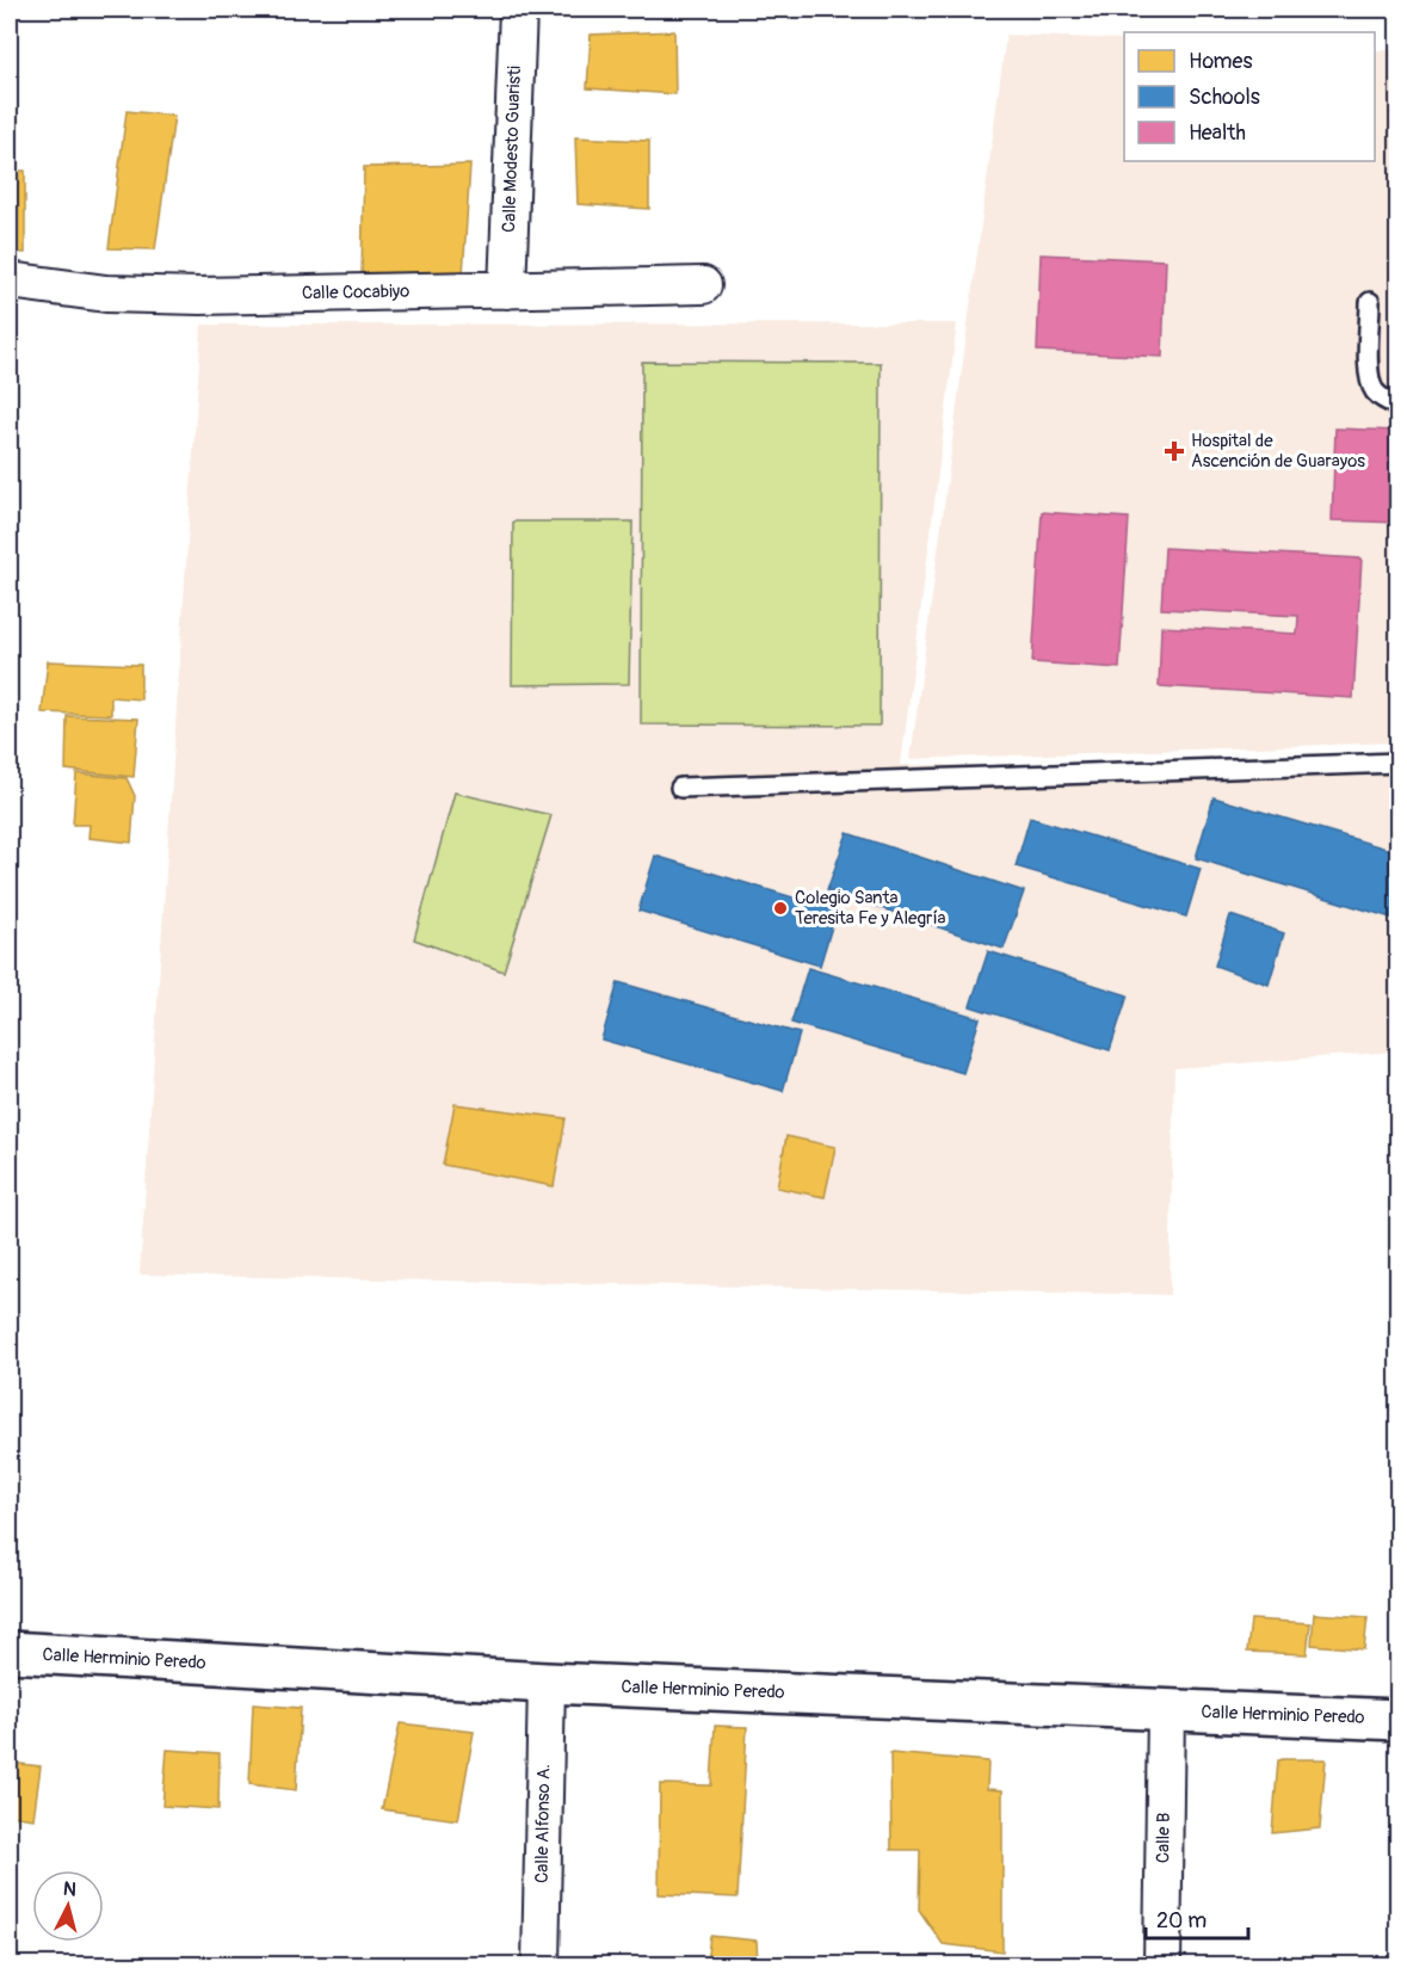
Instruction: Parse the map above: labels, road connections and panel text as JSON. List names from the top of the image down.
{
  "streets": {
    "main road": ["Calle Herminio Peredo"],
    "street": [
      "Calle Modesto Guaristi",
      "Calle Cocabiyo",
      "Calle Alfonso A.",
      "Calle B"
    ]
  },
  "crossings": [
    ["Calle Modesto Guaristi", "Calle Cocabiyo"],
    ["Calle Herminio Peredo", "Calle Alfonso A."],
    ["Calle Herminio Peredo", "Calle B"]
  ],
  "places": {
    "health": ["Hospital de Ascención de Guarayos"],
    "other": ["Colegio Santa Teresita Fe y Alegría"]
  },
  "legend": ["Homes", "Schools", "Health"],
  "scale_bar": "20 m",
  "north": "top"
}
